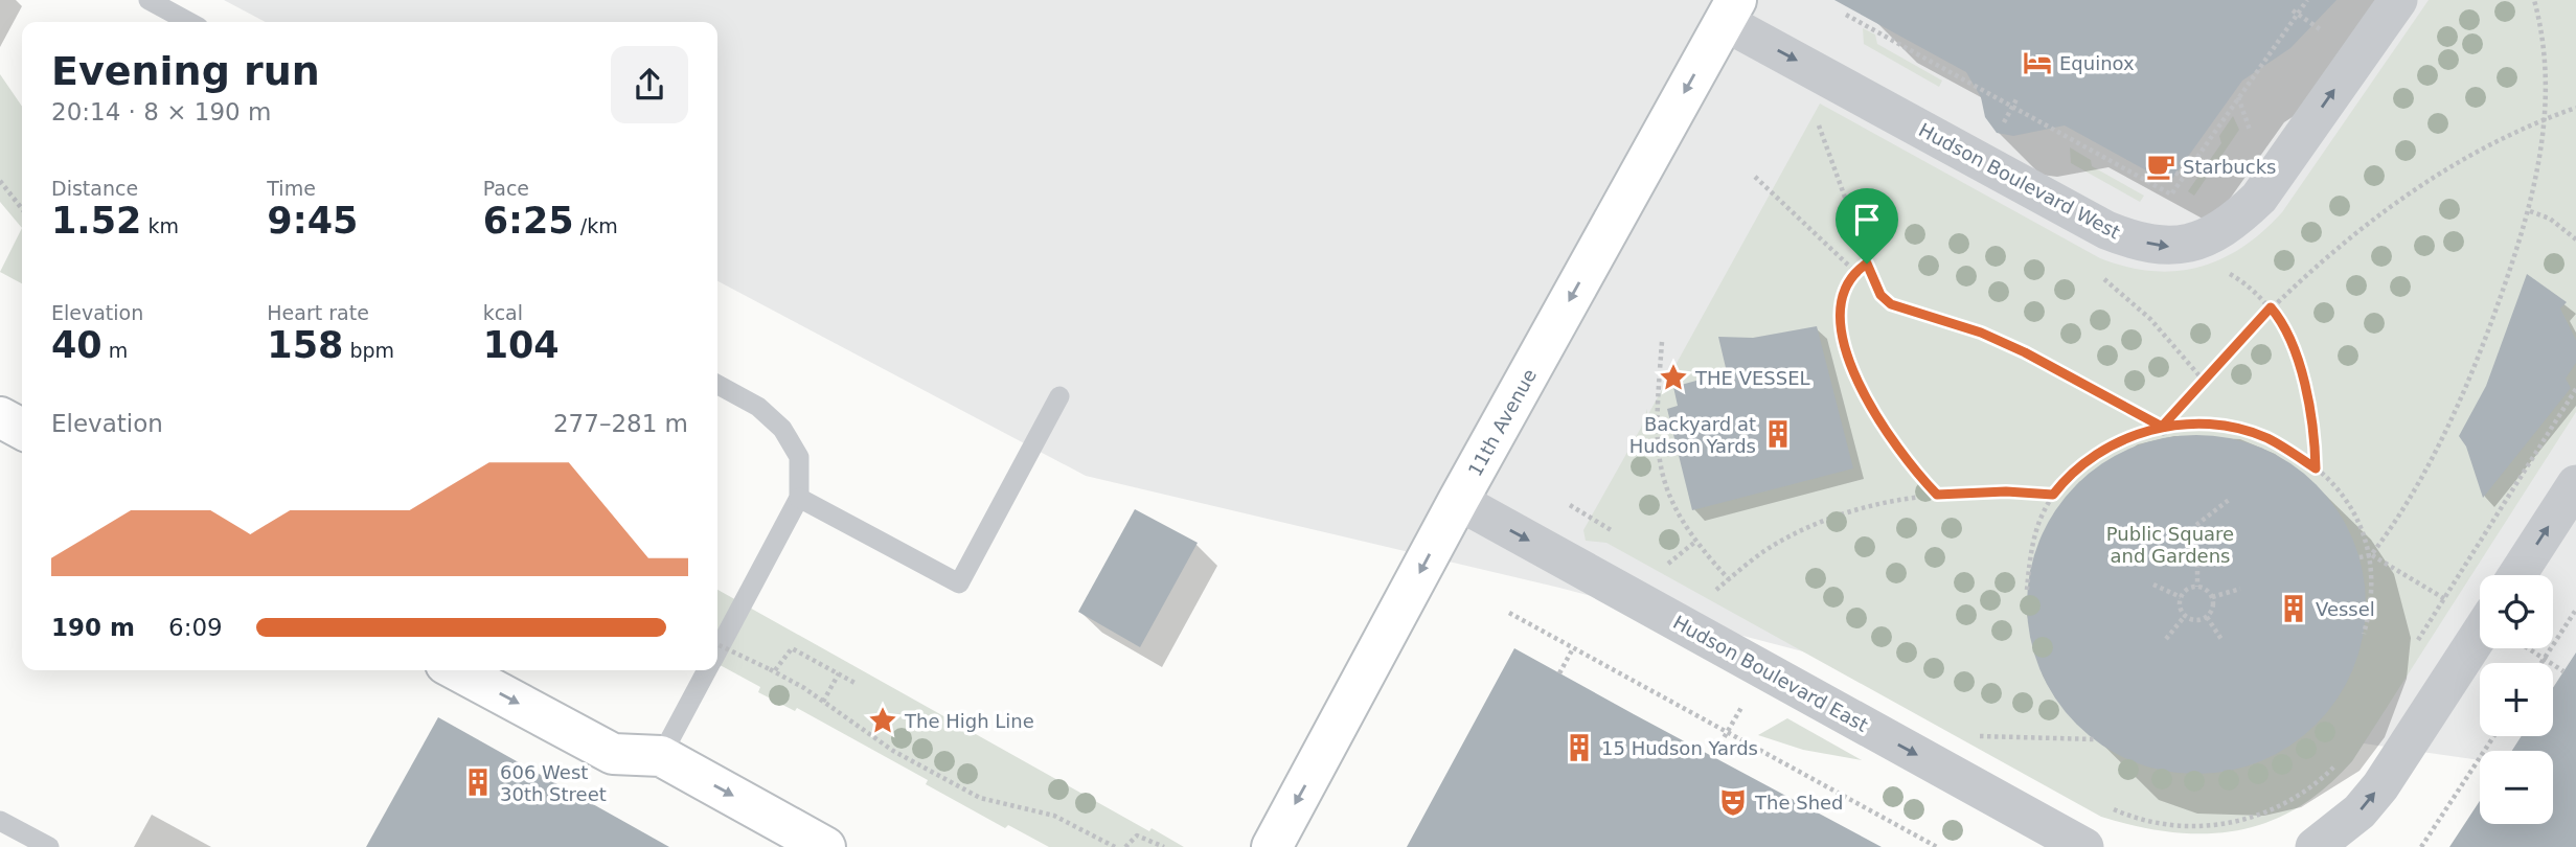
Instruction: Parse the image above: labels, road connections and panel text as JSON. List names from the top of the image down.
{
  "streets": {
    "main road": ["11th Avenue"],
    "street": ["Hudson Boulevard West", "Hudson Boulevard East"]
  },
  "crossings": [
    ["Hudson Boulevard West", "11th Avenue"],
    ["11th Avenue", "Hudson Boulevard East"]
  ],
  "one_way": ["11th Avenue", "Hudson Boulevard East"],
  "parks": ["Public Square and Gardens"],
  "places": {
    "hotel": ["Equinox"],
    "cafe": ["Starbucks"],
    "place": ["THE VESSEL", "The High Line"],
    "building": [
      "Backyard at Hudson Yards",
      "Vessel",
      "15 Hudson Yards",
      "606 West 30th Street"
    ],
    "theatre": ["The Shed"]
  },
  "page": {
    "heading": ["Evening run", "20:14 · 8 × 190 m"],
    "stats": [
      ["Distance", "1.52 km"],
      ["Time", "9:45"],
      ["Pace", "6:25 /km"],
      ["Elevation", "40 m"],
      ["Heart rate", "158 bpm"],
      ["kcal", "104"]
    ],
    "chart": ["Elevation", "277–281 m"],
    "map_buttons": ["+", "−"],
    "list": [
      {
        "name": "190 m",
        "note": "6:09"
      }
    ]
  }
}
